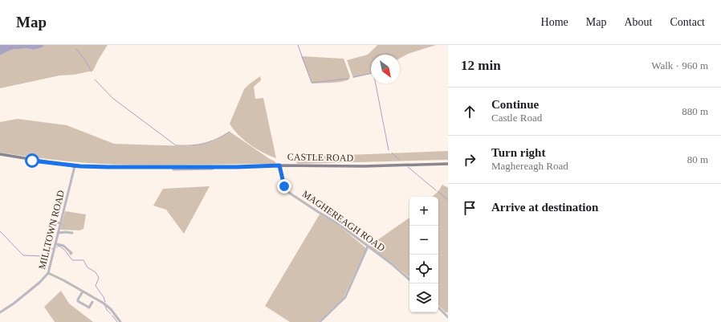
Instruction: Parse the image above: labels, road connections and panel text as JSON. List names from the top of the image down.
{
  "streets": {
    "main road": ["CASTLE ROAD"],
    "street": ["MAGHEREAGH ROAD", "MILLTOWN ROAD"]
  },
  "crossings": [
    ["CASTLE ROAD", "MAGHEREAGH ROAD"],
    ["CASTLE ROAD", "MILLTOWN ROAD"]
  ],
  "north": "bottom right",
  "page": {
    "header": "Map",
    "nav": [
      "Home",
      "Map",
      "About",
      "Contact"
    ],
    "heading": ["12 min", "Walk · 960 m"],
    "list": [
      ["Continue", "Castle Road", "880 m"],
      ["Turn right", "Maghereagh Road", "80 m"],
      "Arrive at destination"
    ],
    "map_buttons": ["+", "−"]
  }
}
